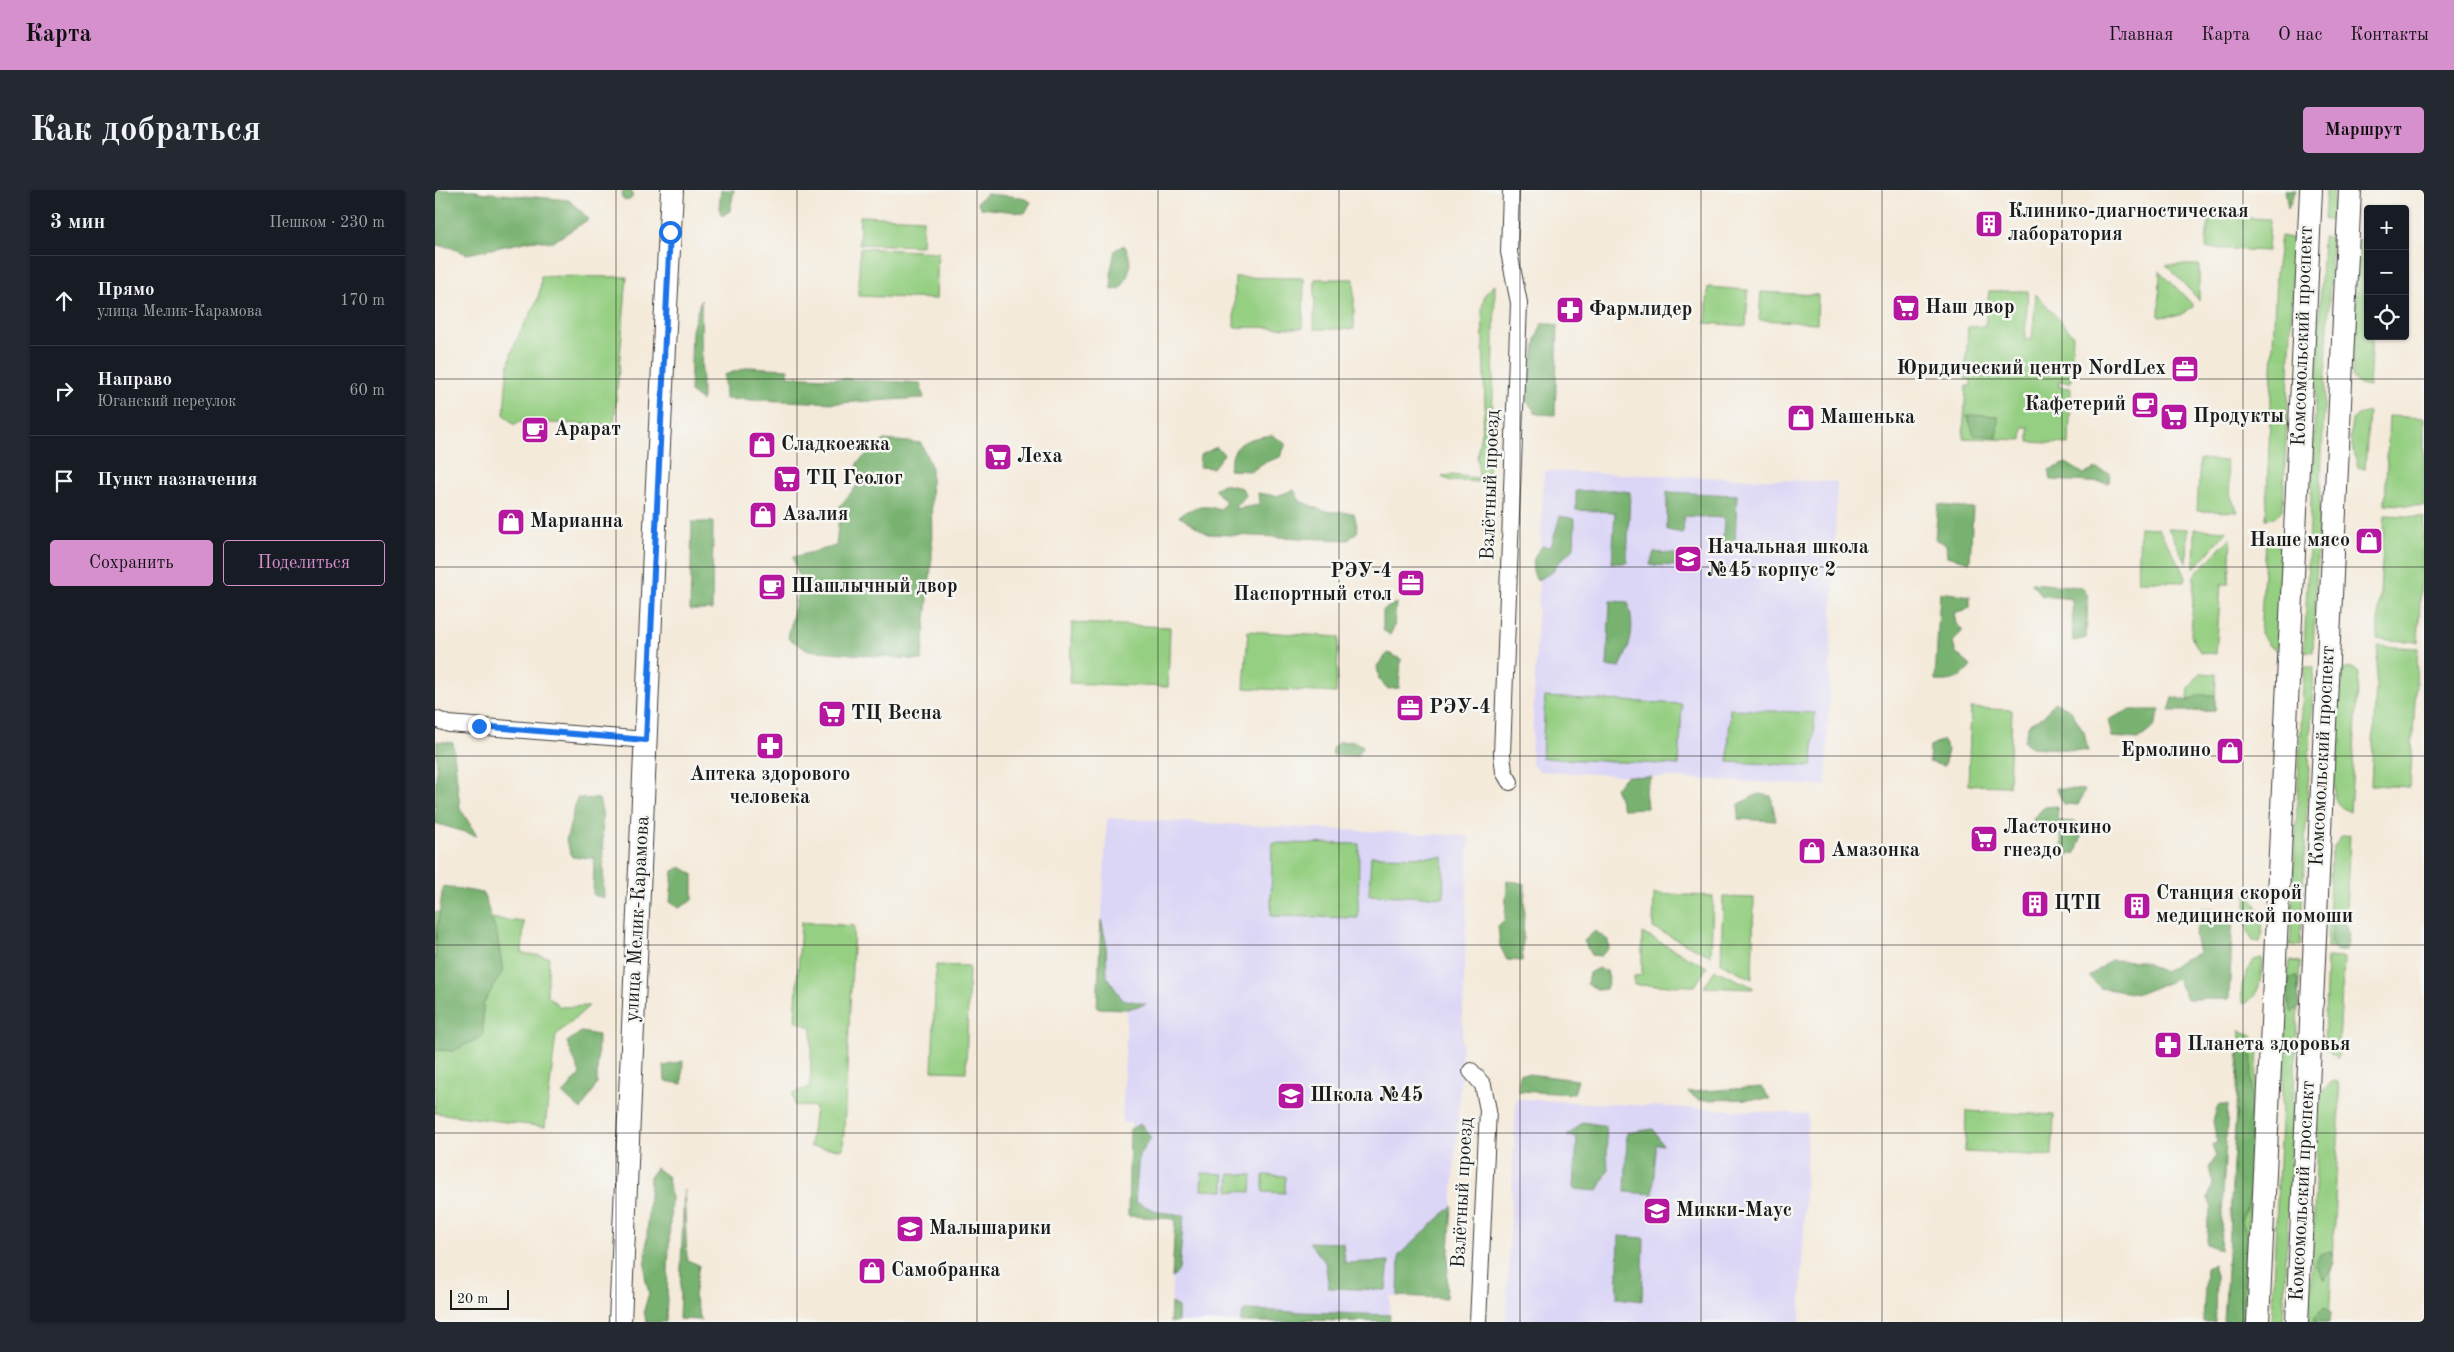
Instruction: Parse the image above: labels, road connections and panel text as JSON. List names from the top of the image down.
{
  "streets": {
    "main road": ["Комсомольский проспект", "улица Мелик-Карамова"],
    "street": ["Взлётный проезд"]
  },
  "places": {
    "building": ["Клинико-диагностическая лаборатория", "ЦТП", "Cтанция скорой медицинской помоши"],
    "supermarket": [
      "Наш двор",
      "Продукты",
      "Леха",
      "ТЦ Геолог",
      "ТЦ Весна",
      "Ласточкино гнездо"
    ],
    "pharmacy": ["Фармлидер", "Аптека здорового человека", "Планета здоровья"],
    "office": ["Юридический центр NordLex", "РЭУ-4 Паспортный стол", "РЭУ-4"],
    "cafe": ["Кафетерий", "Арарат", "Шашлычный двор"],
    "shop": [
      "Машенька",
      "Сладкоежка",
      "Азалия",
      "Марианна",
      "Наше мясо",
      "Ермолино",
      "Амазонка",
      "Самобранка"
    ],
    "school or university": [
      "Начальная школа №45 корпус 2",
      "Школа №45",
      "Микки-Маус",
      "Малышарики"
    ]
  },
  "scale_bar": "20 m",
  "page": {
    "header": "Карта",
    "nav": [
      "Главная",
      "Карта",
      "О нас",
      "Контакты"
    ],
    "buttons": [
      "Маршрут",
      ["Сохранить", "Поделиться"]
    ],
    "title": "Как добраться",
    "heading": ["3 мин", "Пешком · 230 m"],
    "map_buttons": ["+", "−"],
    "list": [
      ["Прямо", "улица Мелик-Карамова", "170 m"],
      ["Направо", "Юганский переулок", "60 m"],
      "Пункт назначения"
    ],
    "scale": "20 m"
  }
}
